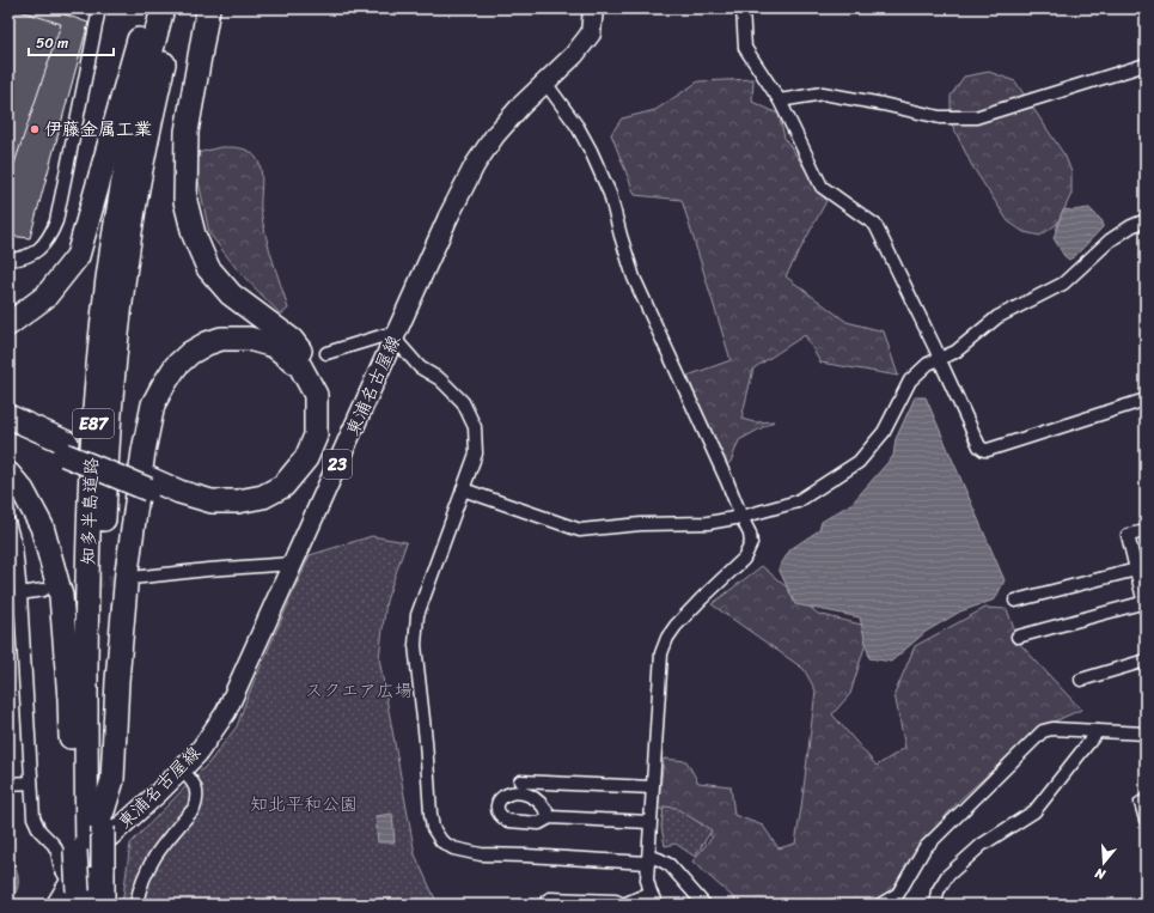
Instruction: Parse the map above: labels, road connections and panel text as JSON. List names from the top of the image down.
{
  "streets": {
    "highway": ["E87", "知多半島道路"],
    "main road": ["東浦名古屋線", "23"]
  },
  "crossings": [
    ["東浦名古屋線", "知多半島道路"]
  ],
  "parks": ["スクエア広場", "知北平和公園"],
  "places": ["伊藤金属工業"],
  "scale_bar": "50 m",
  "north": "bottom"
}
